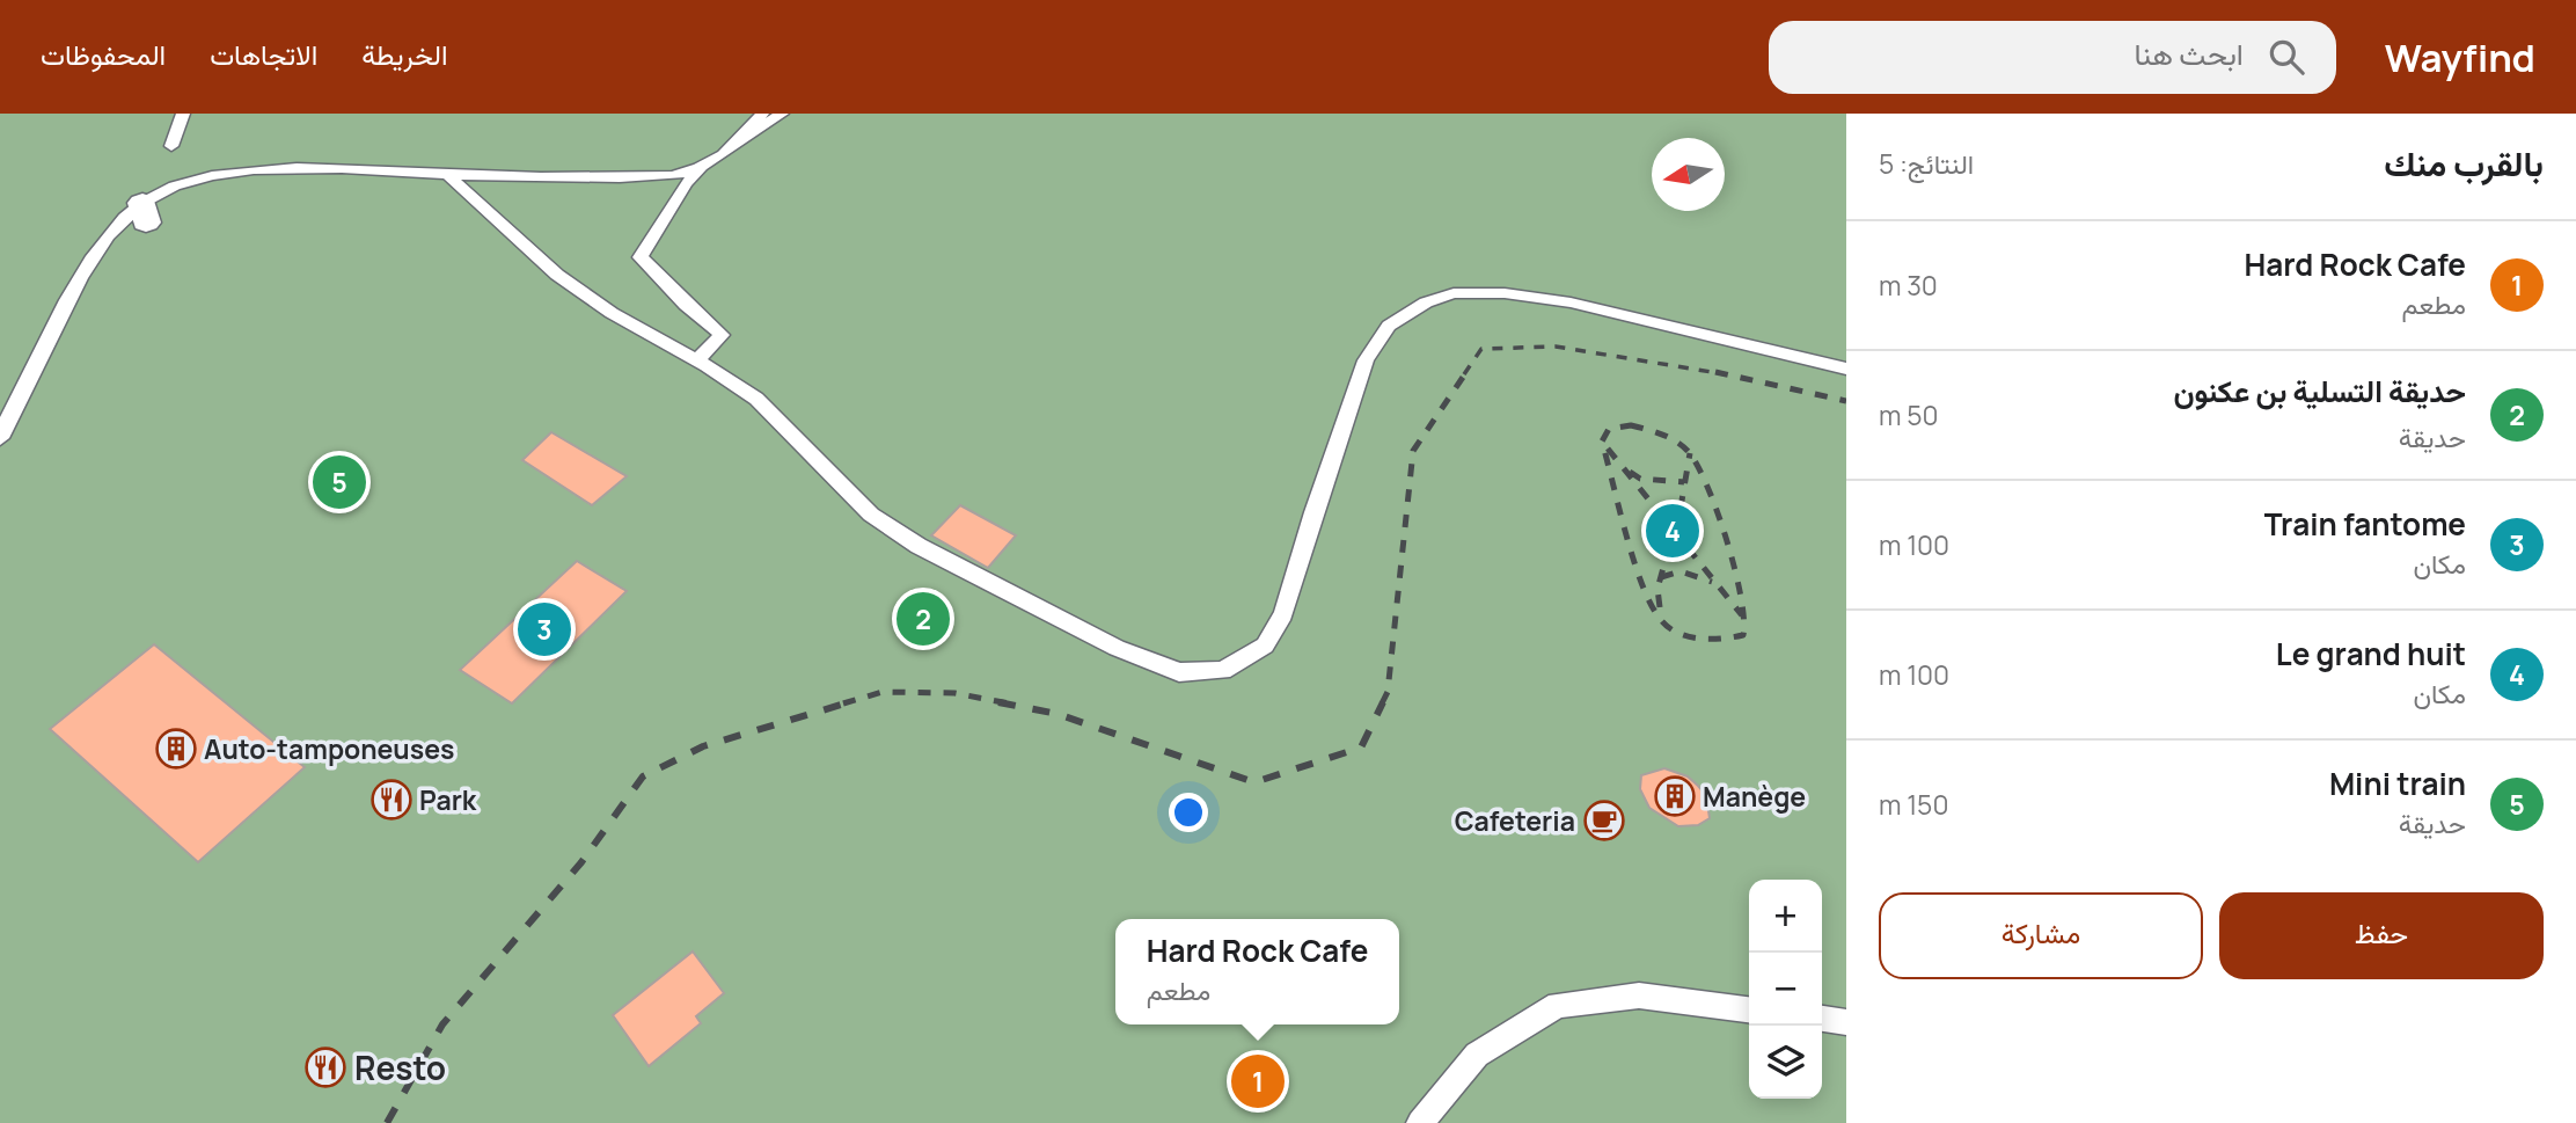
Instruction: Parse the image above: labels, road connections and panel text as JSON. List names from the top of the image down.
{
  "places": {
    "building": ["Auto-tamponeuses", "Manège"],
    "restaurant": ["Park", "Resto"],
    "cafe": ["Cafeteria"]
  },
  "north": "left",
  "page": {
    "header": "Wayfind",
    "search": "ابحث هنا",
    "nav": ["الخريطة", "الاتجاهات", "المحفوظات"],
    "heading": ["بالقرب منك", "النتائج: 5"],
    "list": [
      {
        "mark": "1",
        "name": "Hard Rock Cafe",
        "note": "مطعم",
        "value": "30 m"
      },
      {
        "mark": "2",
        "name": "حديقة التسلية بن عكنون",
        "note": "حديقة",
        "value": "50 m"
      },
      {
        "mark": "3",
        "name": "Train fantome",
        "note": "مكان",
        "value": "100 m"
      },
      {
        "mark": "4",
        "name": "Le grand huit",
        "note": "مكان",
        "value": "100 m"
      },
      {
        "mark": "5",
        "name": "Mini train",
        "note": "حديقة",
        "value": "150 m"
      }
    ],
    "pins": [
      "5",
      "4",
      "2",
      "3",
      "1"
    ],
    "buttons": ["حفظ", "مشاركة"],
    "map_buttons": ["+", "−"],
    "popup": ["Hard Rock Cafe", "مطعم"]
  }
}
